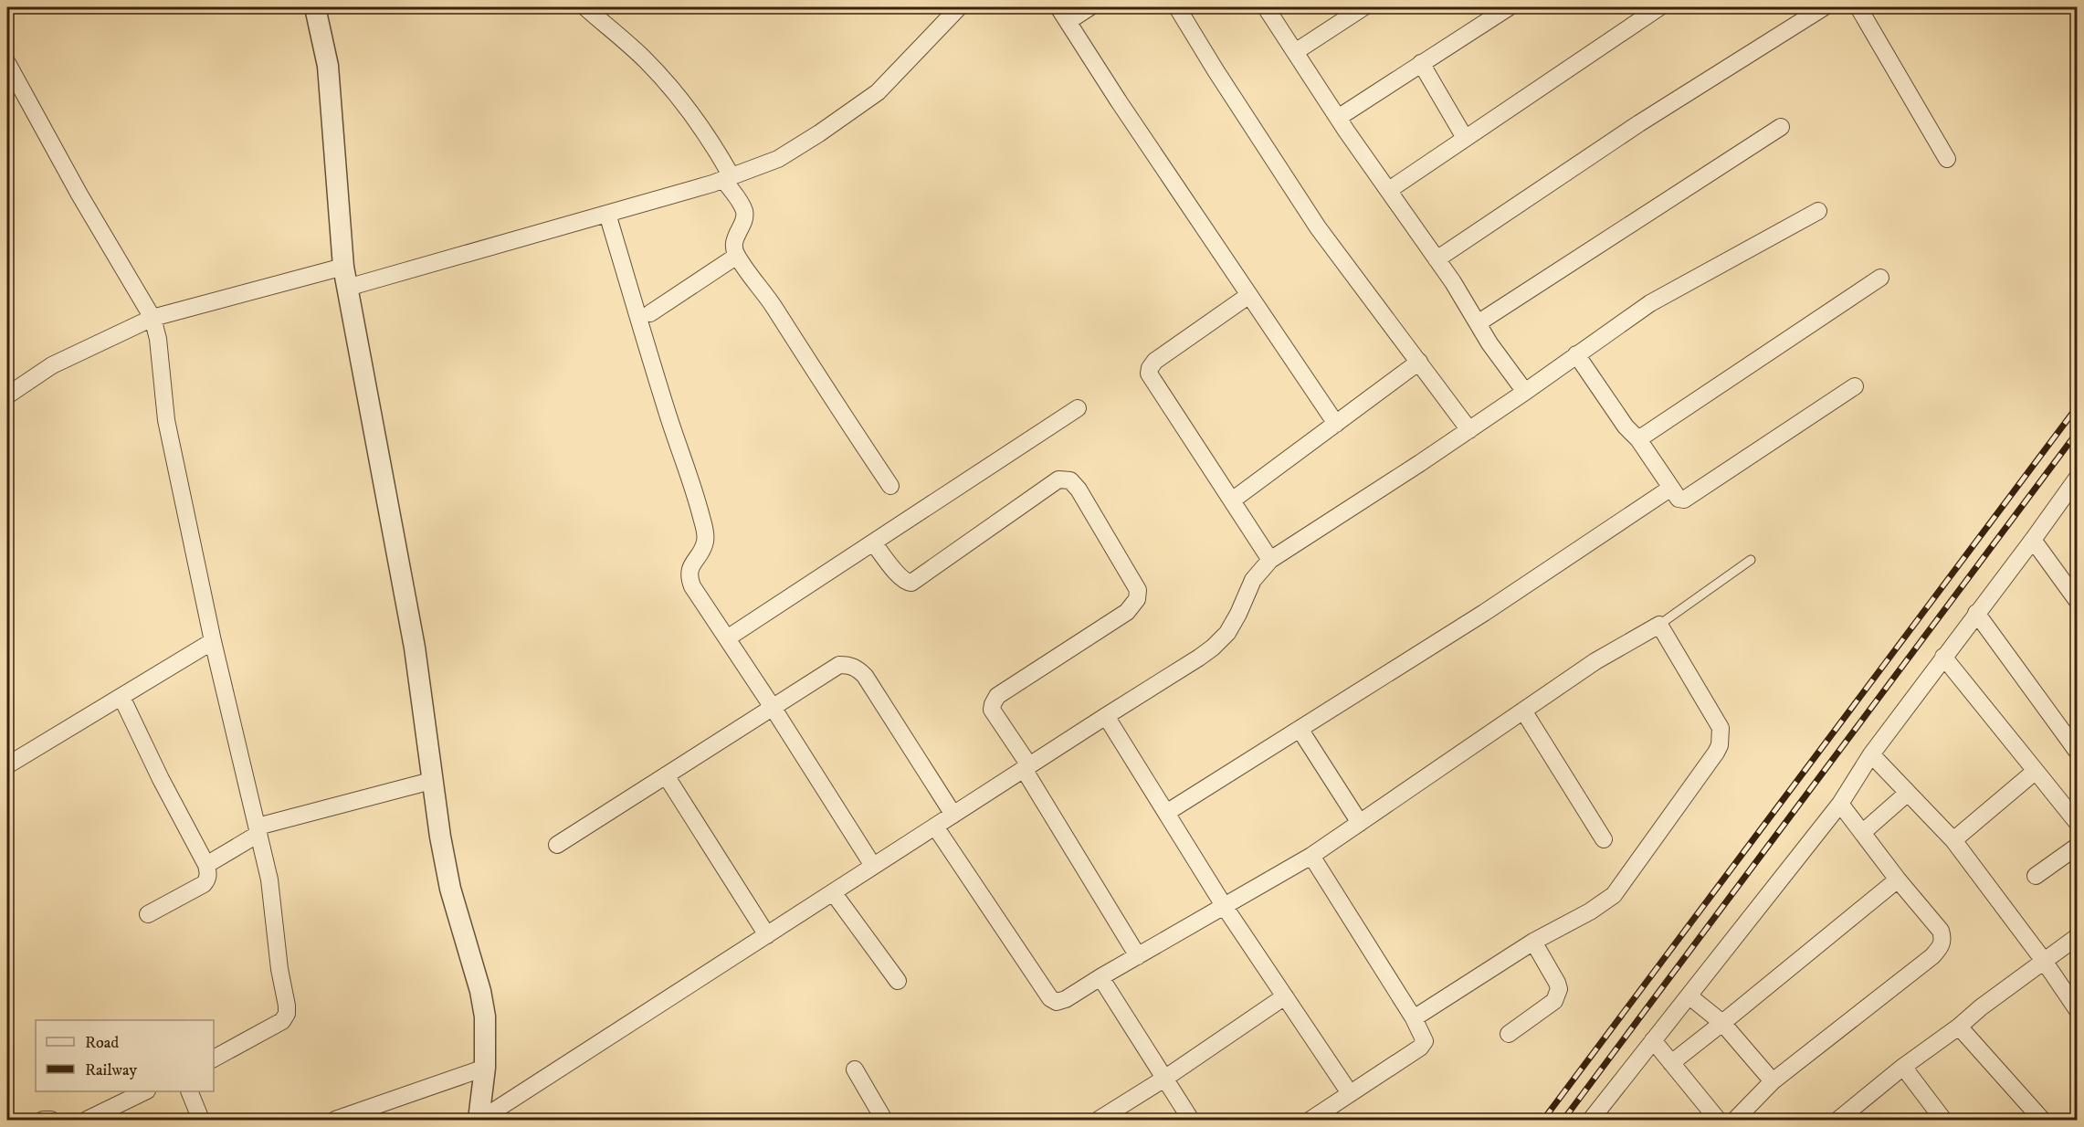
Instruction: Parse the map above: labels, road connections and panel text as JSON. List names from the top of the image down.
{
  "legend": ["Road", "Railway"]
}
